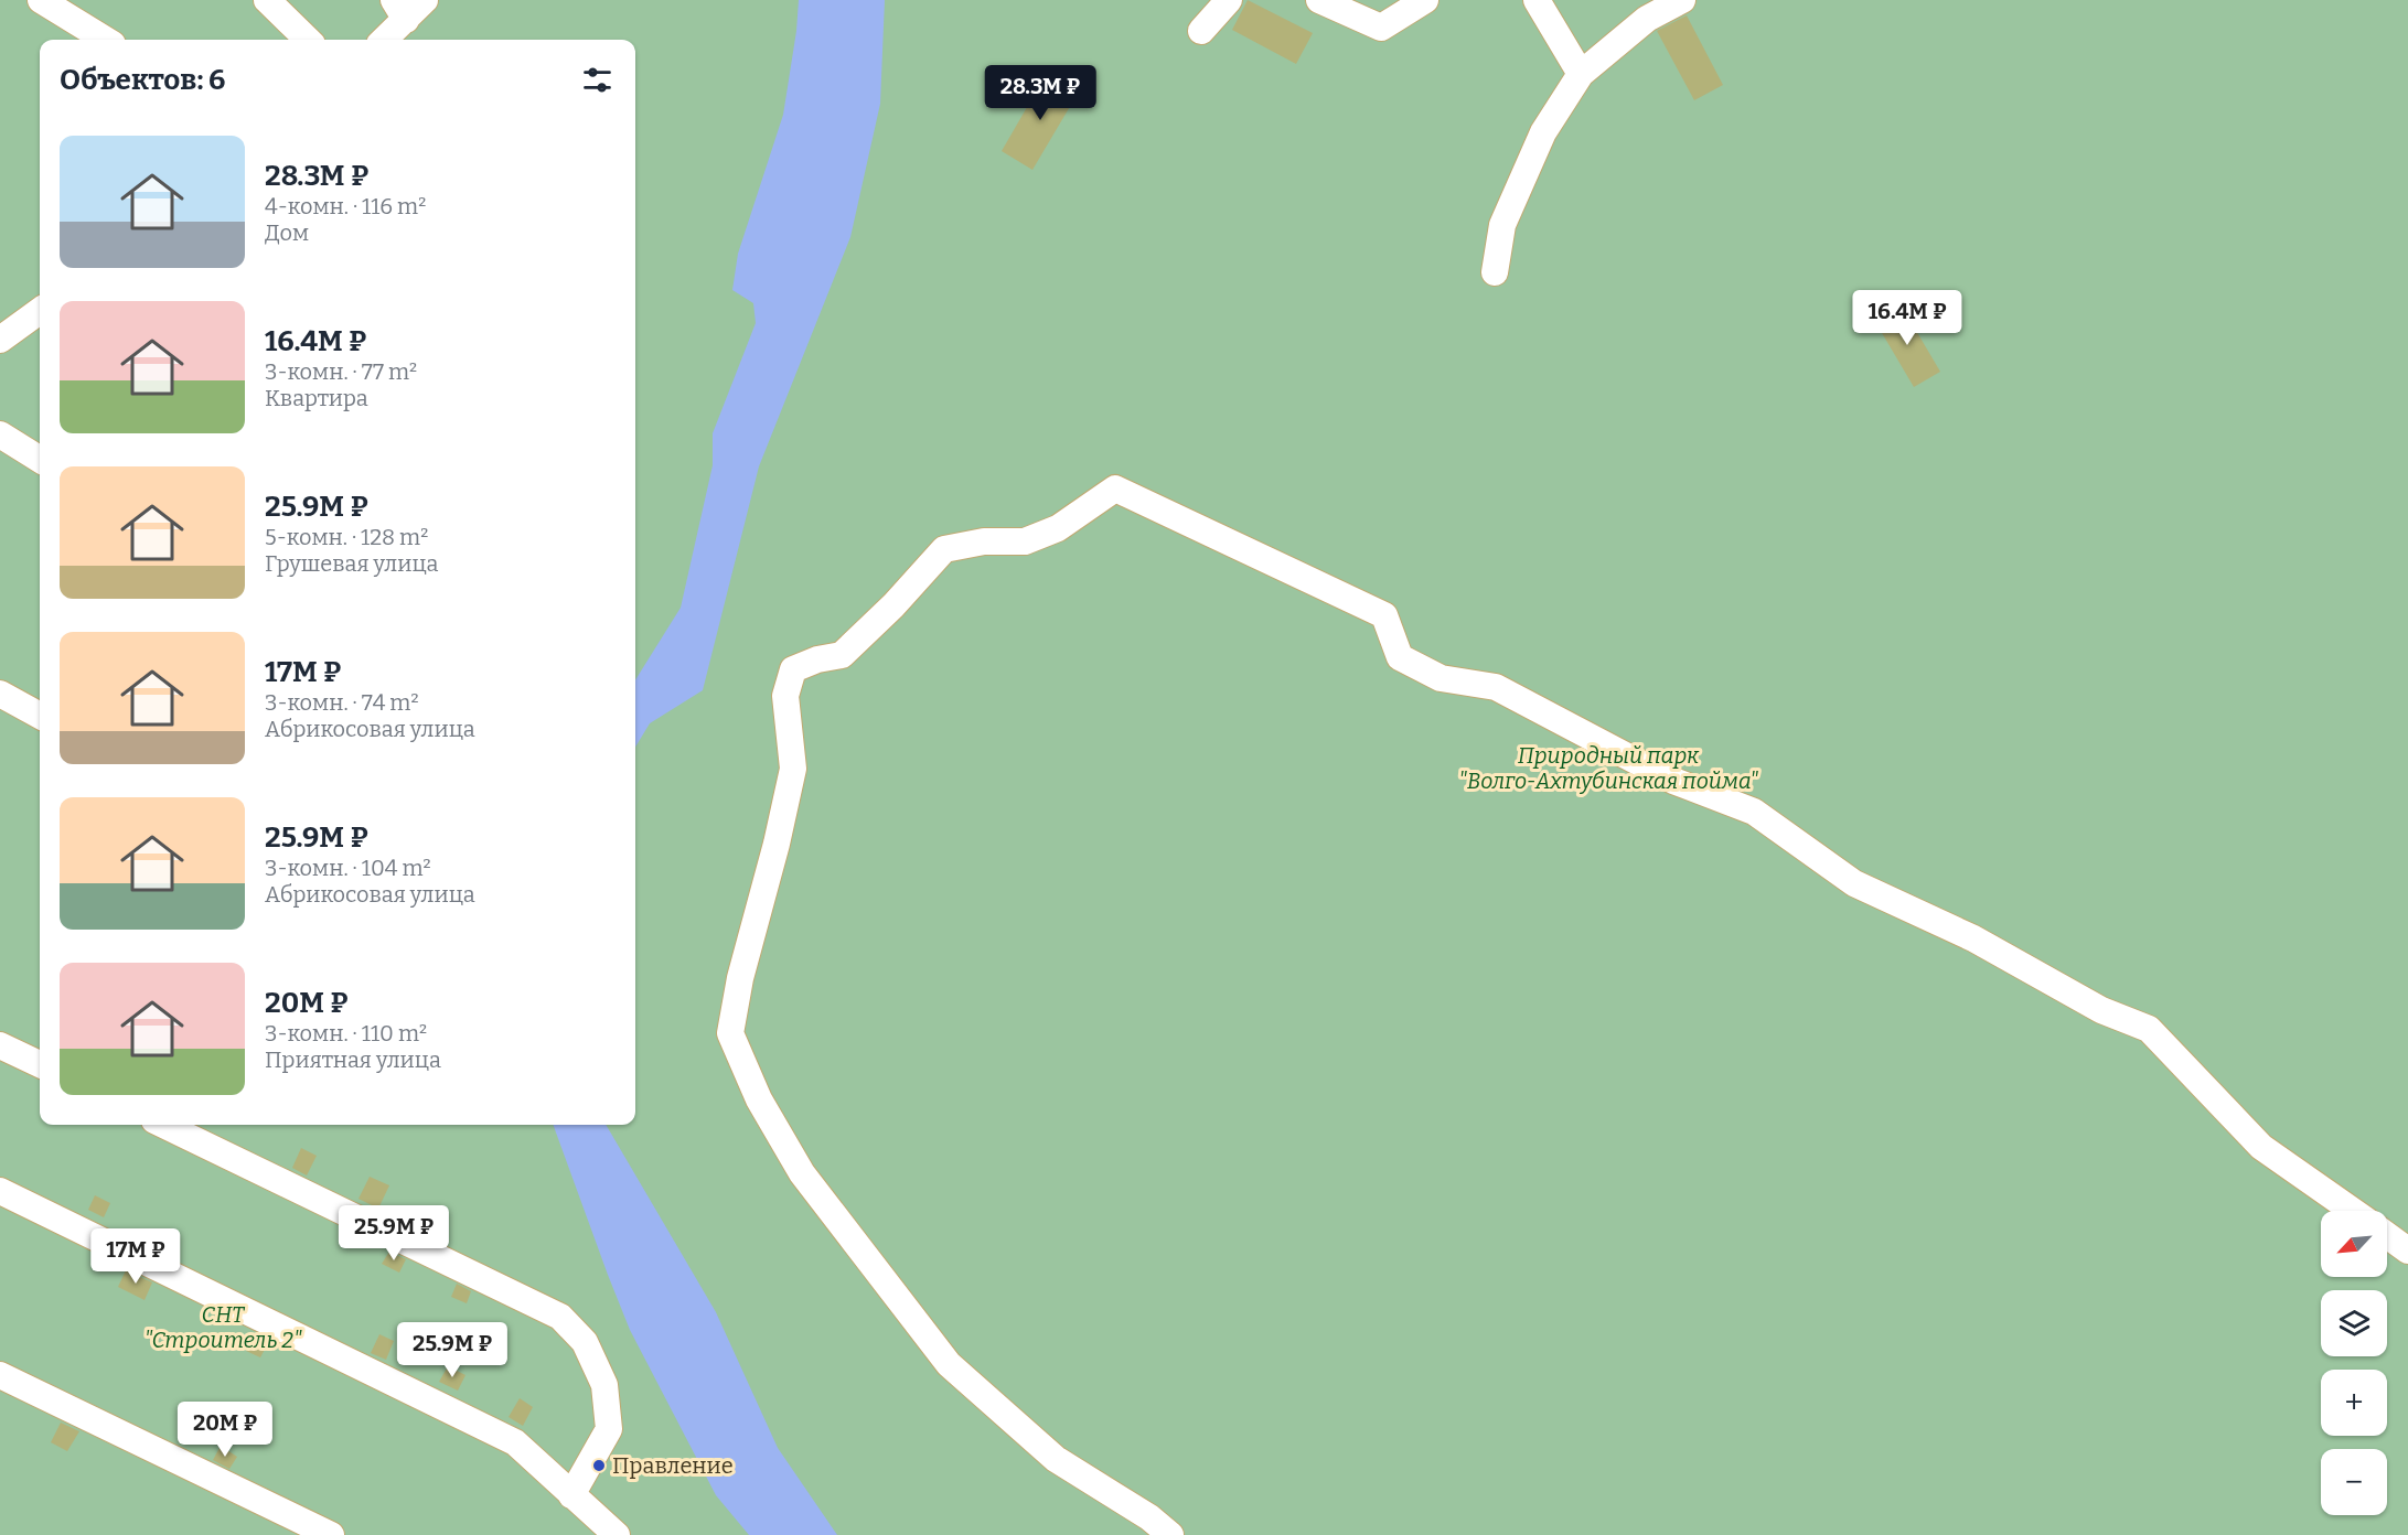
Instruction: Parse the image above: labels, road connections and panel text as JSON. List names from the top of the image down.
{
  "parks": ["Природный парк \"Волго-Ахтубинская пойма\"", "СНТ \"Строитель 2\""],
  "places": ["Правление"],
  "north": "bottom left",
  "page": {
    "heading": "Объектов: 6",
    "price": [
      "28.3M ₽",
      "16.4M ₽",
      "25.9M ₽",
      "17M ₽",
      "25.9M ₽",
      "20M ₽"
    ],
    "list": [
      {
        "name": "28.3M ₽",
        "note": "4-комн. · 116 m² · Дом"
      },
      {
        "name": "16.4M ₽",
        "note": "3-комн. · 77 m² · Квартира"
      },
      {
        "name": "25.9M ₽",
        "note": "5-комн. · 128 m² · Грушевая улица"
      },
      {
        "name": "17M ₽",
        "note": "3-комн. · 74 m² · Абрикосовая улица"
      },
      {
        "name": "25.9M ₽",
        "note": "3-комн. · 104 m² · Абрикосовая улица"
      },
      {
        "name": "20M ₽",
        "note": "3-комн. · 110 m² · Приятная улица"
      }
    ],
    "map_buttons": ["+", "−"]
  }
}
